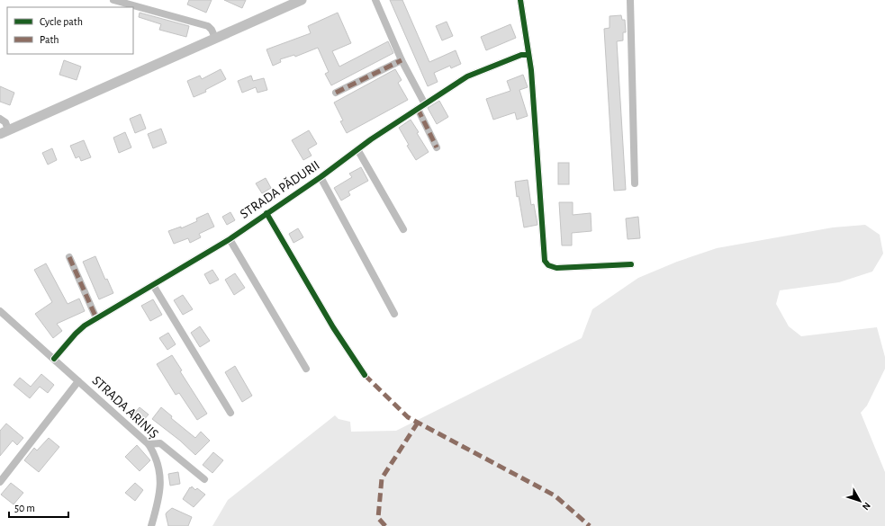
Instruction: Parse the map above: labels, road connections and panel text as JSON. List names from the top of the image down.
{
  "streets": {
    "street": ["STRADA PĂDURII", "STRADA ARINIȘ"]
  },
  "crossings": [
    ["STRADA PĂDURII", "STRADA ARINIȘ"]
  ],
  "legend": ["Cycle path", "Path"],
  "scale_bar": "50 m",
  "north": "bottom right"
}
